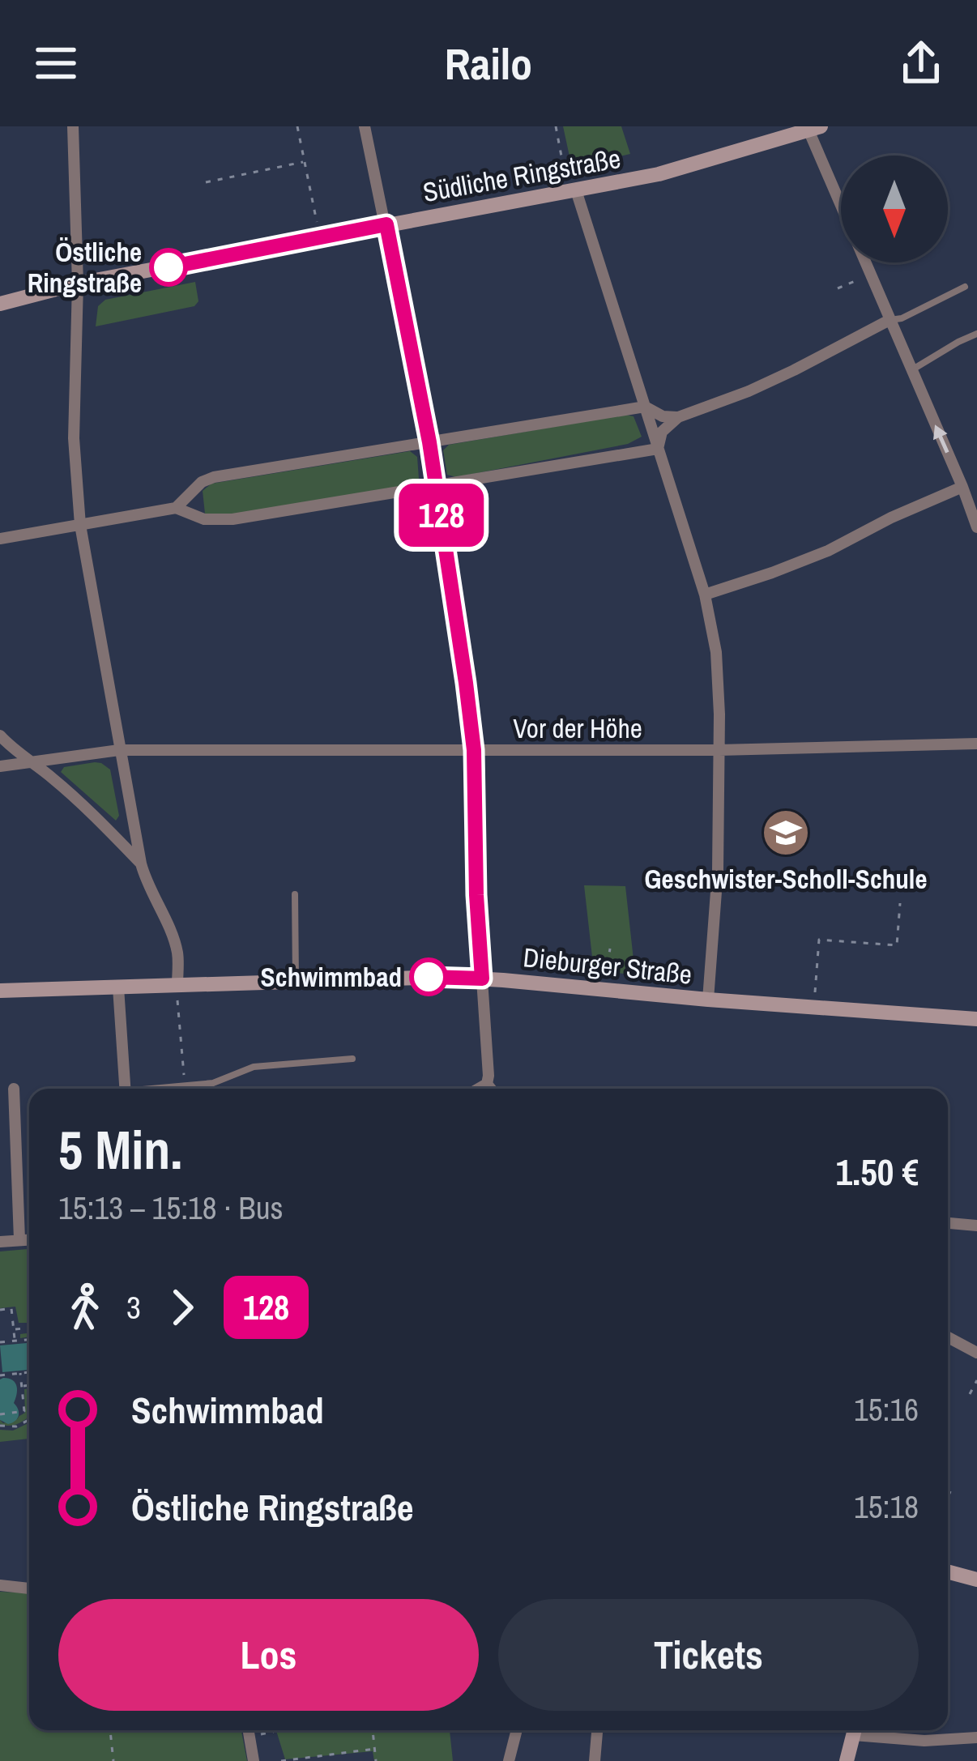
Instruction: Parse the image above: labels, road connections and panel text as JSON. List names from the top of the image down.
{
  "streets": {
    "street": ["Südliche Ringstraße", "Vor der Höhe", "Dieburger Straße"]
  },
  "places": {
    "other": ["Östliche Ringstraße", "Schwimmbad"],
    "school or university": ["Geschwister-Scholl-Schule"]
  },
  "lines": ["bus line 128"],
  "north": "bottom",
  "page": {
    "header": "Railo",
    "on_map": "128",
    "heading": ["5 Min.", "15:13 – 15:18 · Bus", "1.50 €"],
    "legs": ["3", "128"],
    "list": [
      {
        "name": "Schwimmbad",
        "value": "15:16"
      },
      {
        "name": "Östliche Ringstraße",
        "value": "15:18"
      }
    ],
    "buttons": ["Los", "Tickets"]
  }
}
